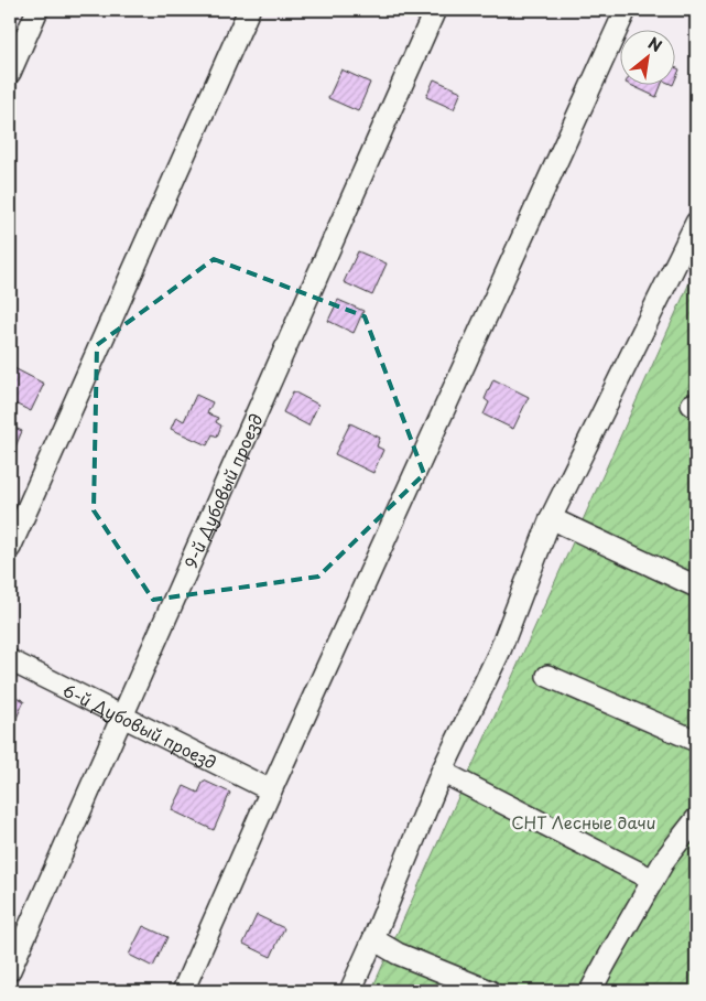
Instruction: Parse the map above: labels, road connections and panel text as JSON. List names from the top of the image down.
{
  "streets": {
    "street": ["9-й Дубовый проезд", "6-й Дубовый проезд"]
  },
  "crossings": [
    ["9-й Дубовый проезд", "6-й Дубовый проезд"]
  ],
  "parks": ["СНТ Лесные дачи"],
  "north": "top right"
}
